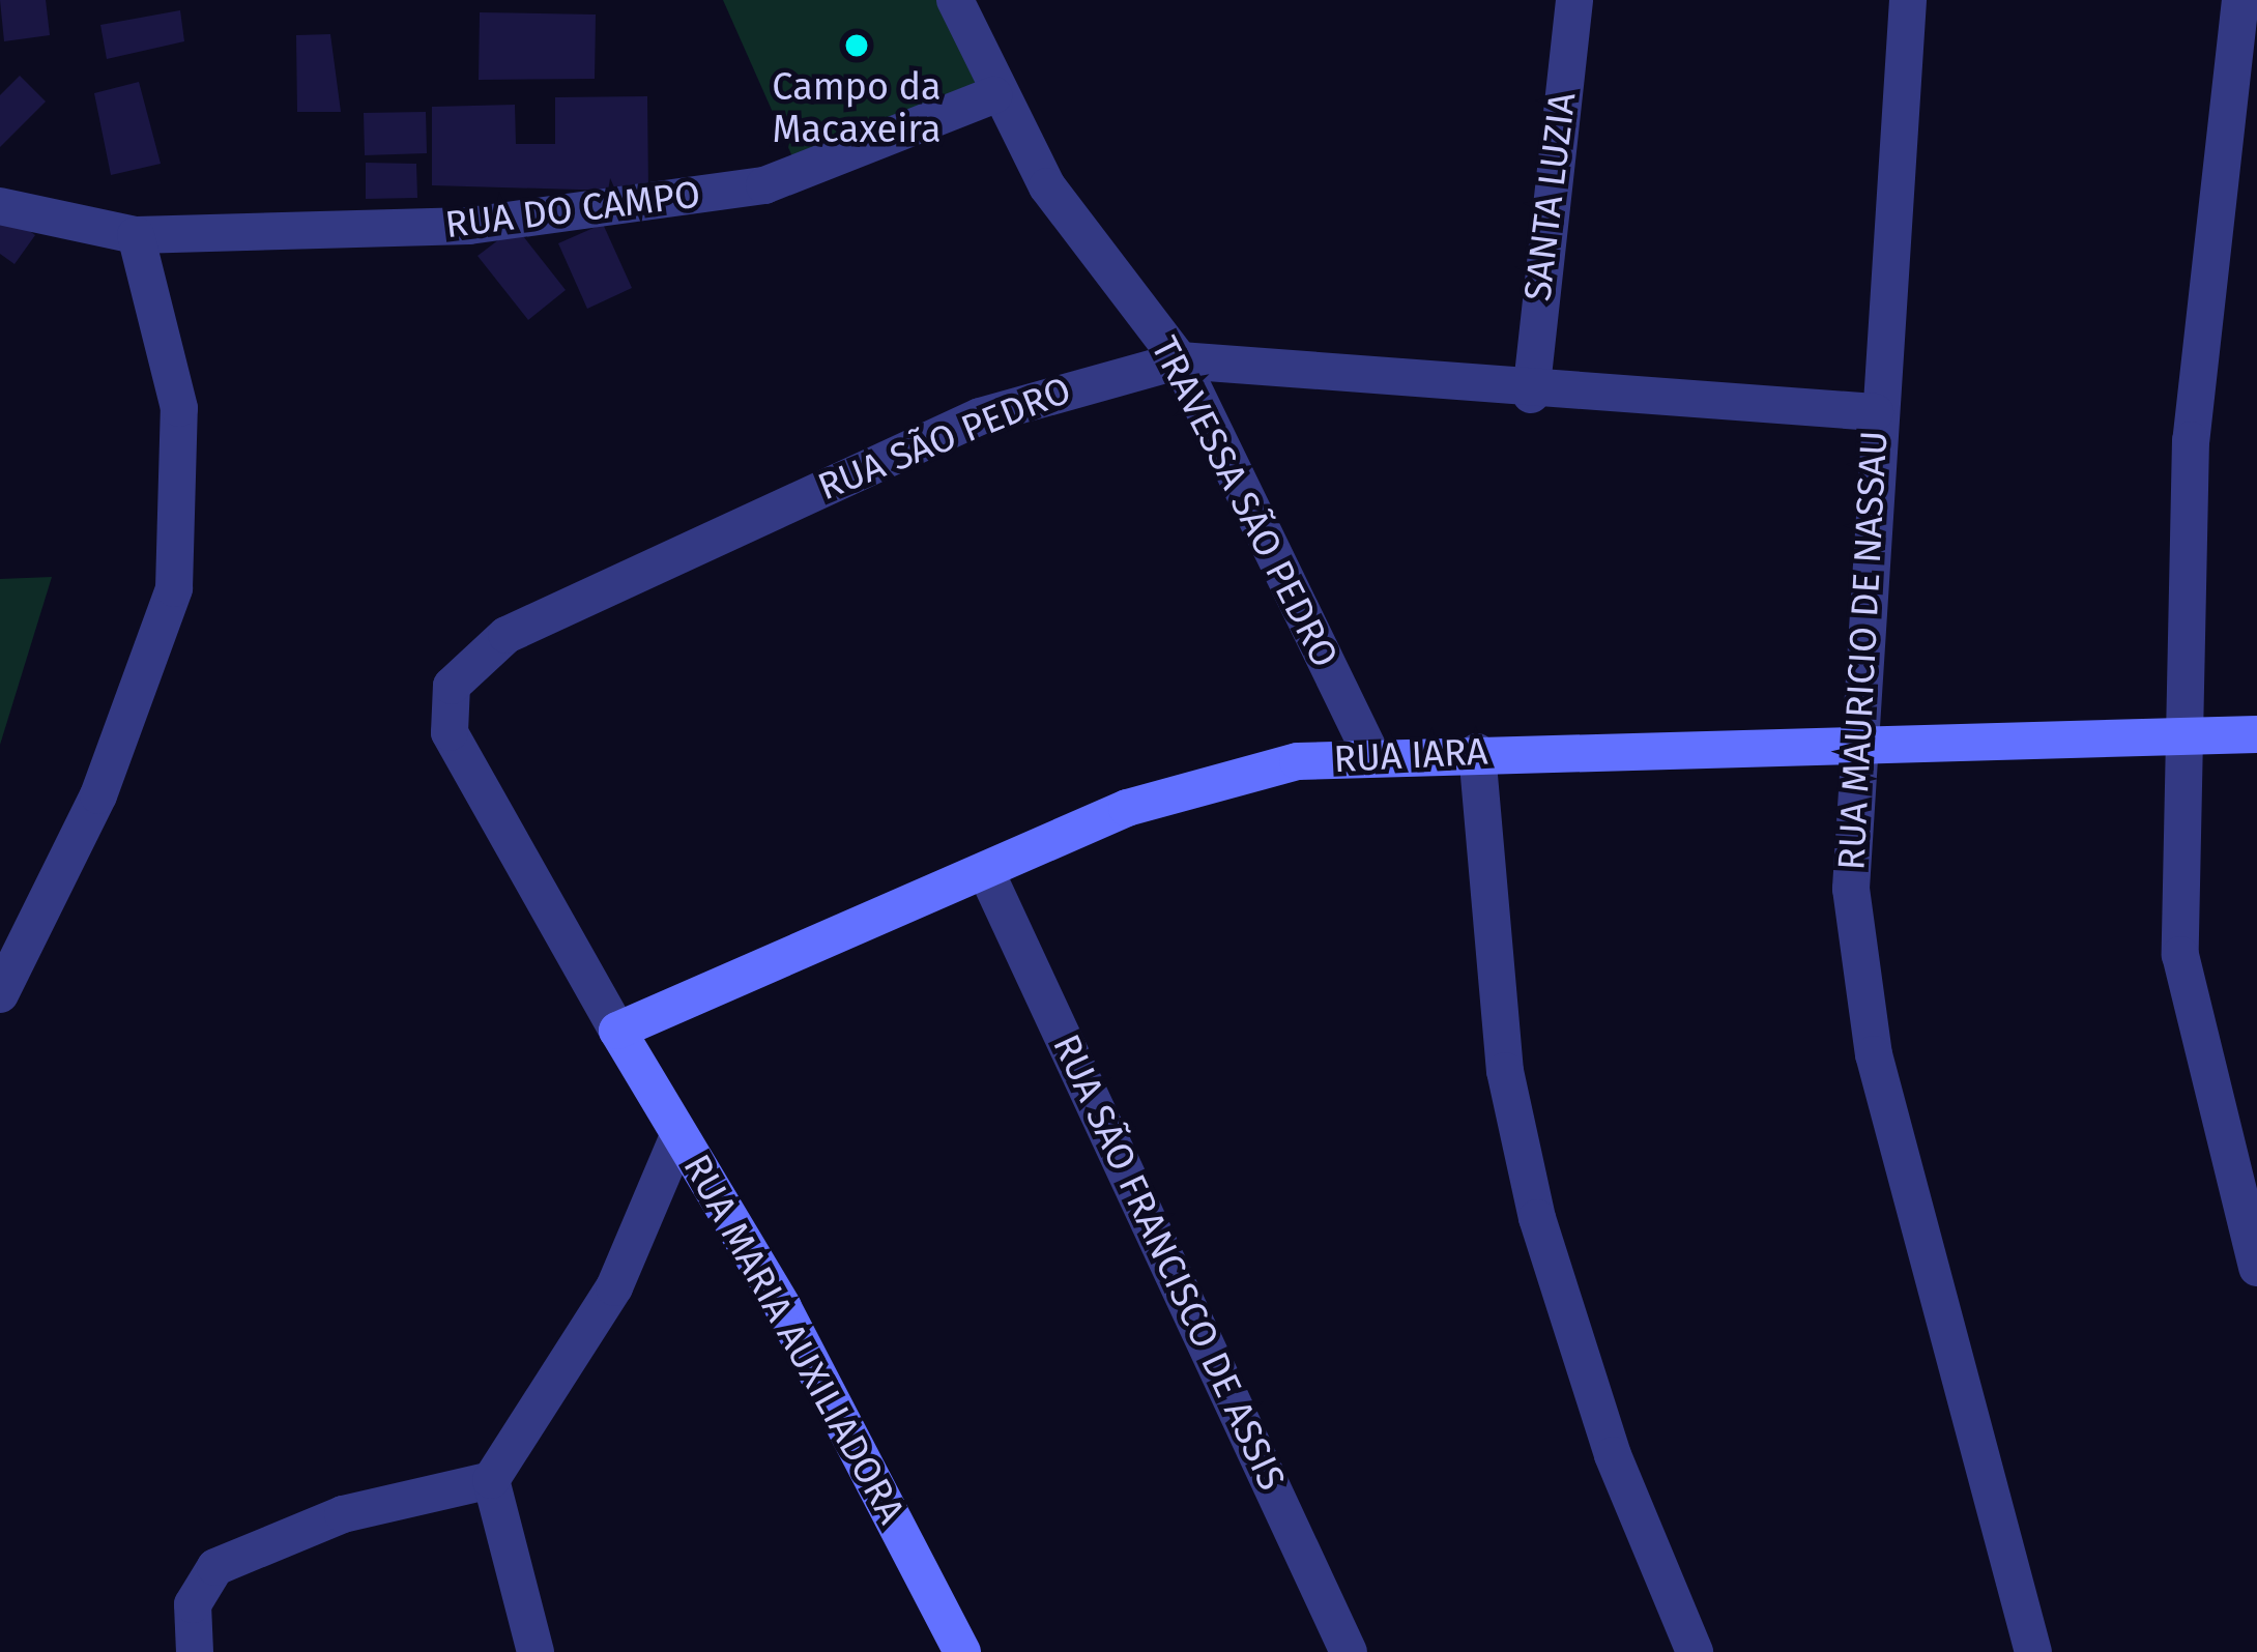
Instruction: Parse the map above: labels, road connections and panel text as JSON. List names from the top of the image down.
{
  "streets": {
    "street": [
      "SANTA LUZIA",
      "RUA DO CAMPO",
      "RUA SÃO PEDRO",
      "TRAVESSA SÃO PEDRO",
      "RUA MAURICIO DE NASSAU",
      "RUA IARA",
      "RUA SÃO FRANCISCO DE ASSIS",
      "RUA MARIA AUXILIADORA"
    ]
  },
  "crossings": [
    ["SANTA LUZIA", "RUA SÃO PEDRO"],
    ["RUA DO CAMPO", "TRAVESSA SÃO PEDRO"],
    ["RUA SÃO PEDRO", "TRAVESSA SÃO PEDRO"],
    ["RUA SÃO PEDRO", "RUA MAURICIO DE NASSAU"],
    ["RUA SÃO PEDRO", "RUA IARA"],
    ["RUA SÃO PEDRO", "RUA MARIA AUXILIADORA"],
    ["TRAVESSA SÃO PEDRO", "RUA IARA"],
    ["RUA MAURICIO DE NASSAU", "RUA IARA"],
    ["RUA IARA", "RUA SÃO FRANCISCO DE ASSIS"],
    ["RUA IARA", "RUA MARIA AUXILIADORA"]
  ],
  "places": ["Campo da Macaxeira"]
}
